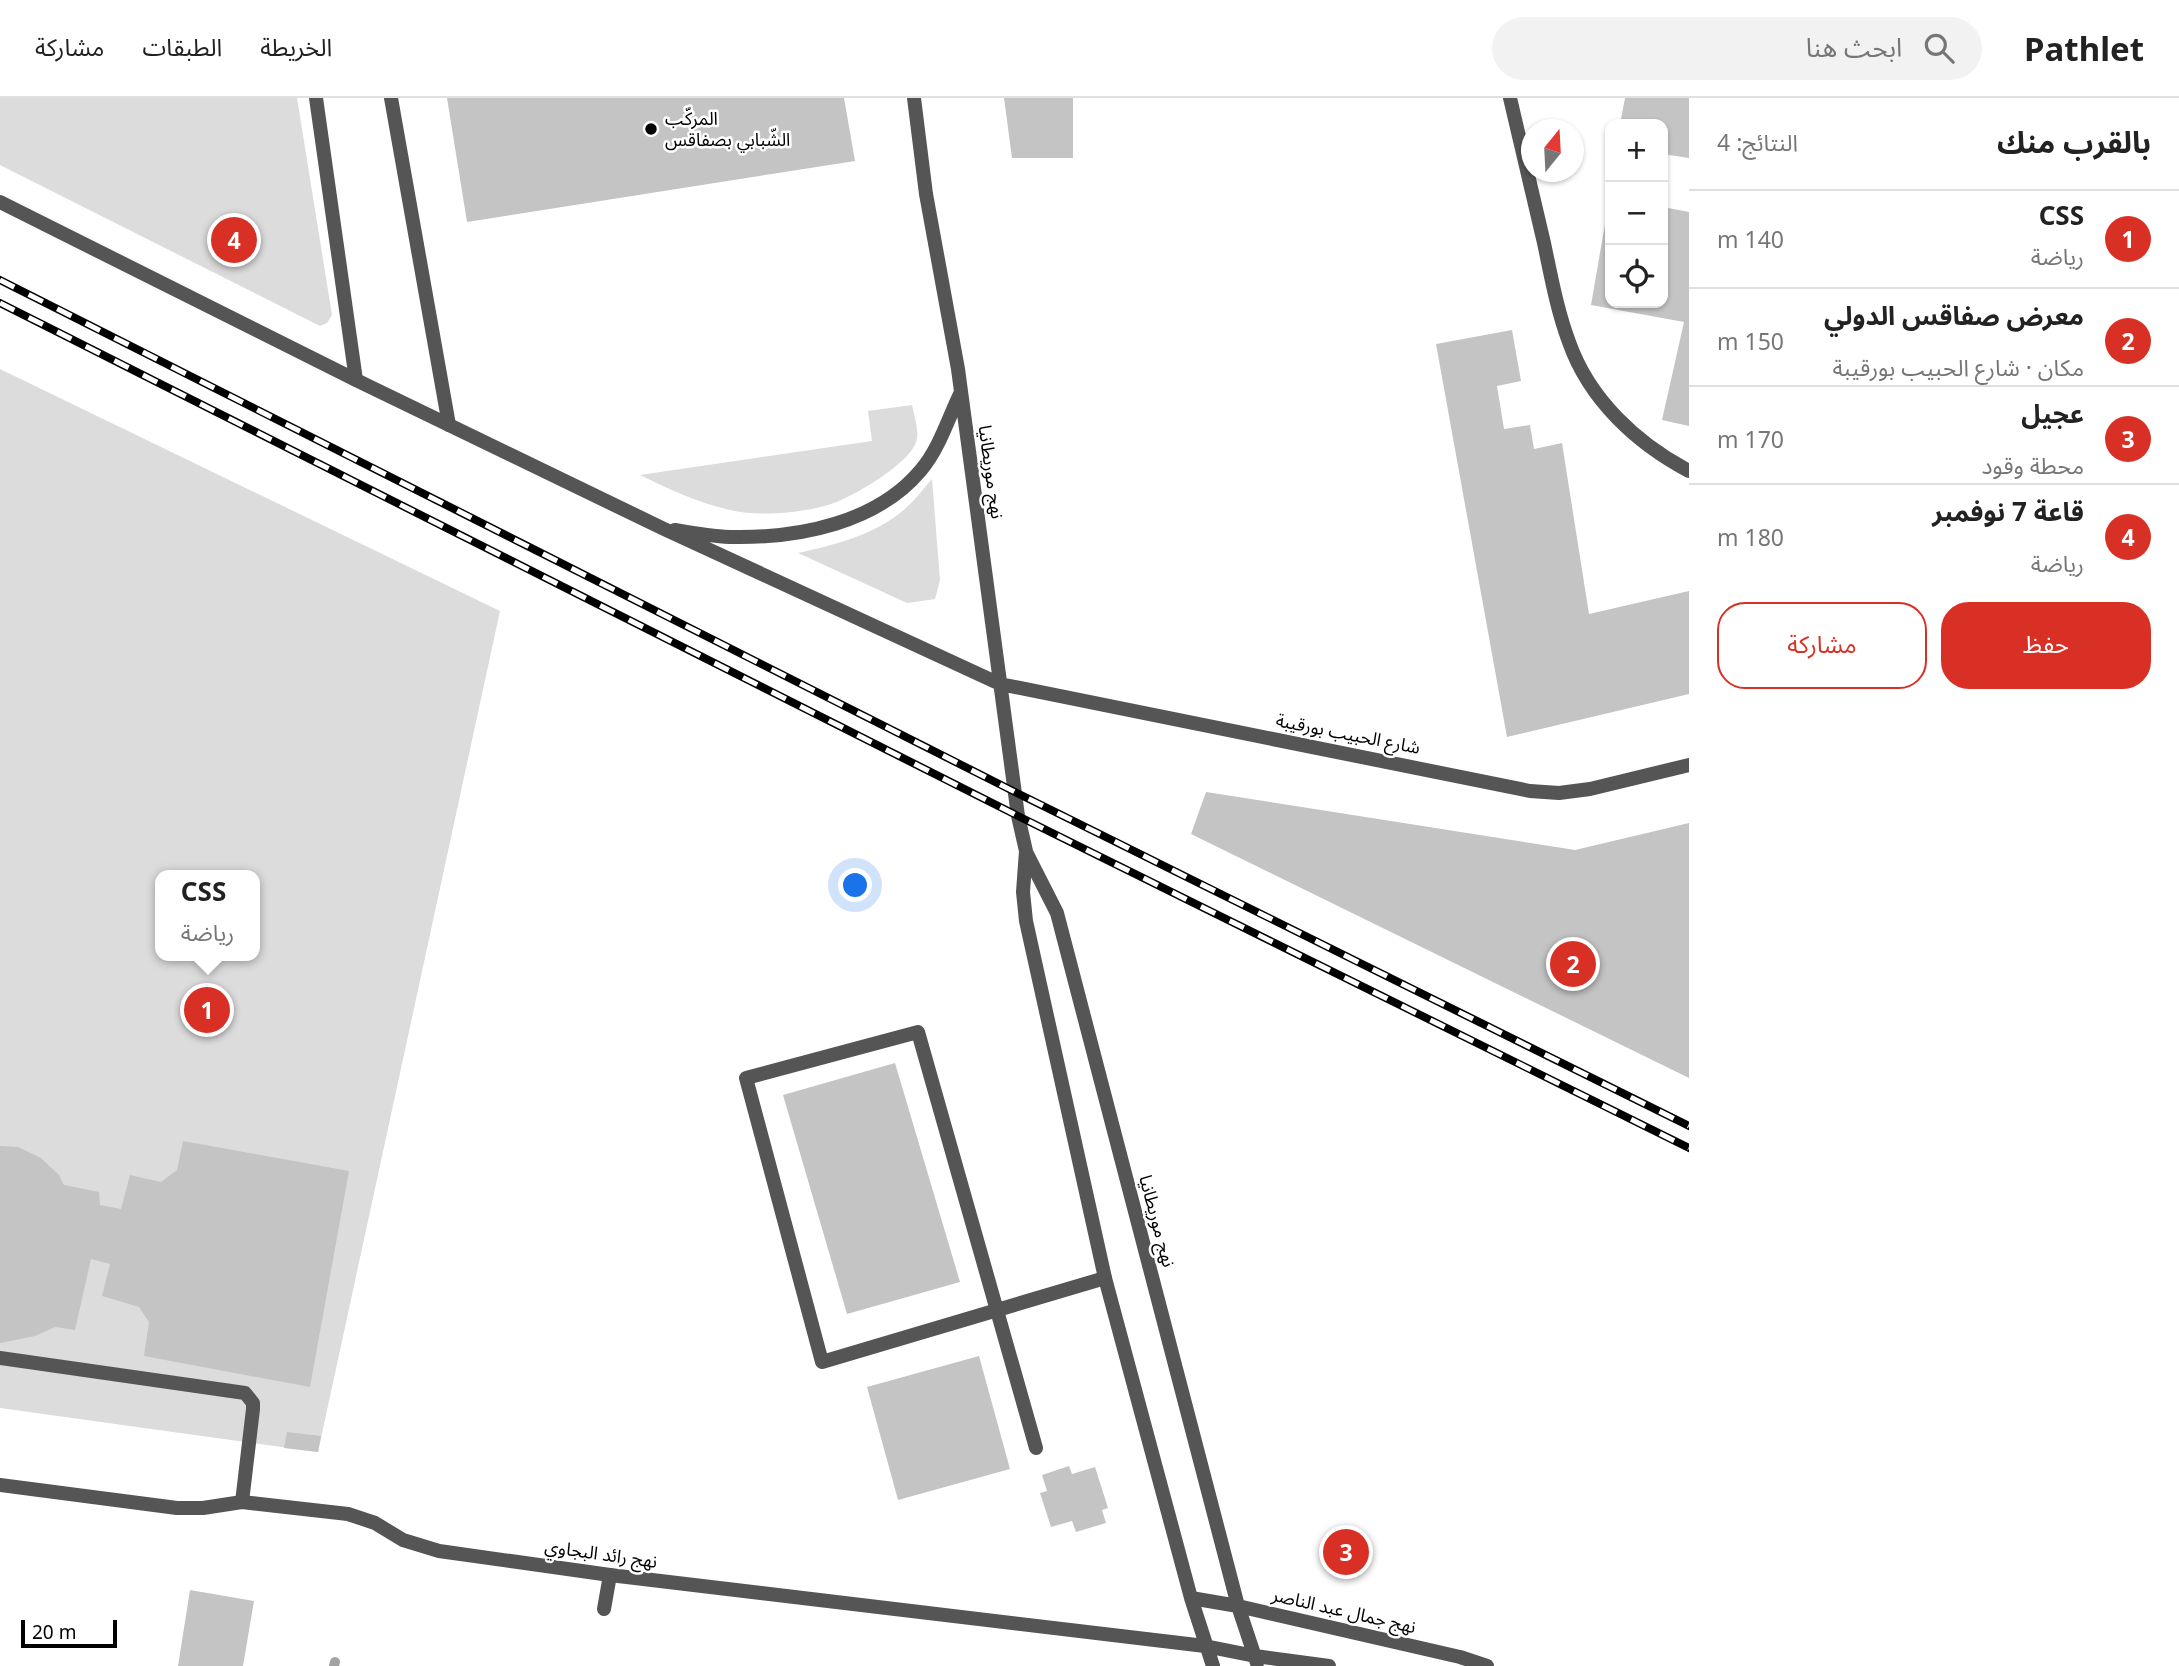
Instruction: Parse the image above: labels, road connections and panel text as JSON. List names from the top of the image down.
{
  "streets": {
    "street": [
      "نهج موريطانيا",
      "شارع الحبيب بورقيبة",
      "نهج رائد البجاوي",
      "نهج جمال عبد الناصر"
    ]
  },
  "crossings": [
    ["نهج موريطانيا", "شارع الحبيب بورقيبة"],
    ["نهج موريطانيا", "نهج رائد البجاوي"],
    ["نهج موريطانيا", "نهج جمال عبد الناصر"]
  ],
  "places": ["المركّب الشّبابي بصفاقس"],
  "scale_bar": "20 m",
  "north": "top",
  "page": {
    "header": "Pathlet",
    "search": "ابحث هنا",
    "nav": ["الخريطة", "الطبقات", "مشاركة"],
    "heading": ["بالقرب منك", "النتائج: 4"],
    "map_buttons": ["+", "−"],
    "list": [
      {
        "mark": "1",
        "name": "CSS",
        "note": "رياضة",
        "value": "140 m"
      },
      {
        "mark": "2",
        "name": "معرض صفاقس الدولي",
        "note": "مكان · شارع الحبيب بورقيبة",
        "value": "150 m"
      },
      {
        "mark": "3",
        "name": "عجيل",
        "note": "محطة وقود",
        "value": "170 m"
      },
      {
        "mark": "4",
        "name": "قاعة 7 نوفمبر",
        "note": "رياضة",
        "value": "180 m"
      }
    ],
    "pins": [
      "4",
      "2",
      "1",
      "3"
    ],
    "buttons": ["حفظ", "مشاركة"],
    "popup": ["CSS", "رياضة"],
    "scale": "20 m"
  }
}
